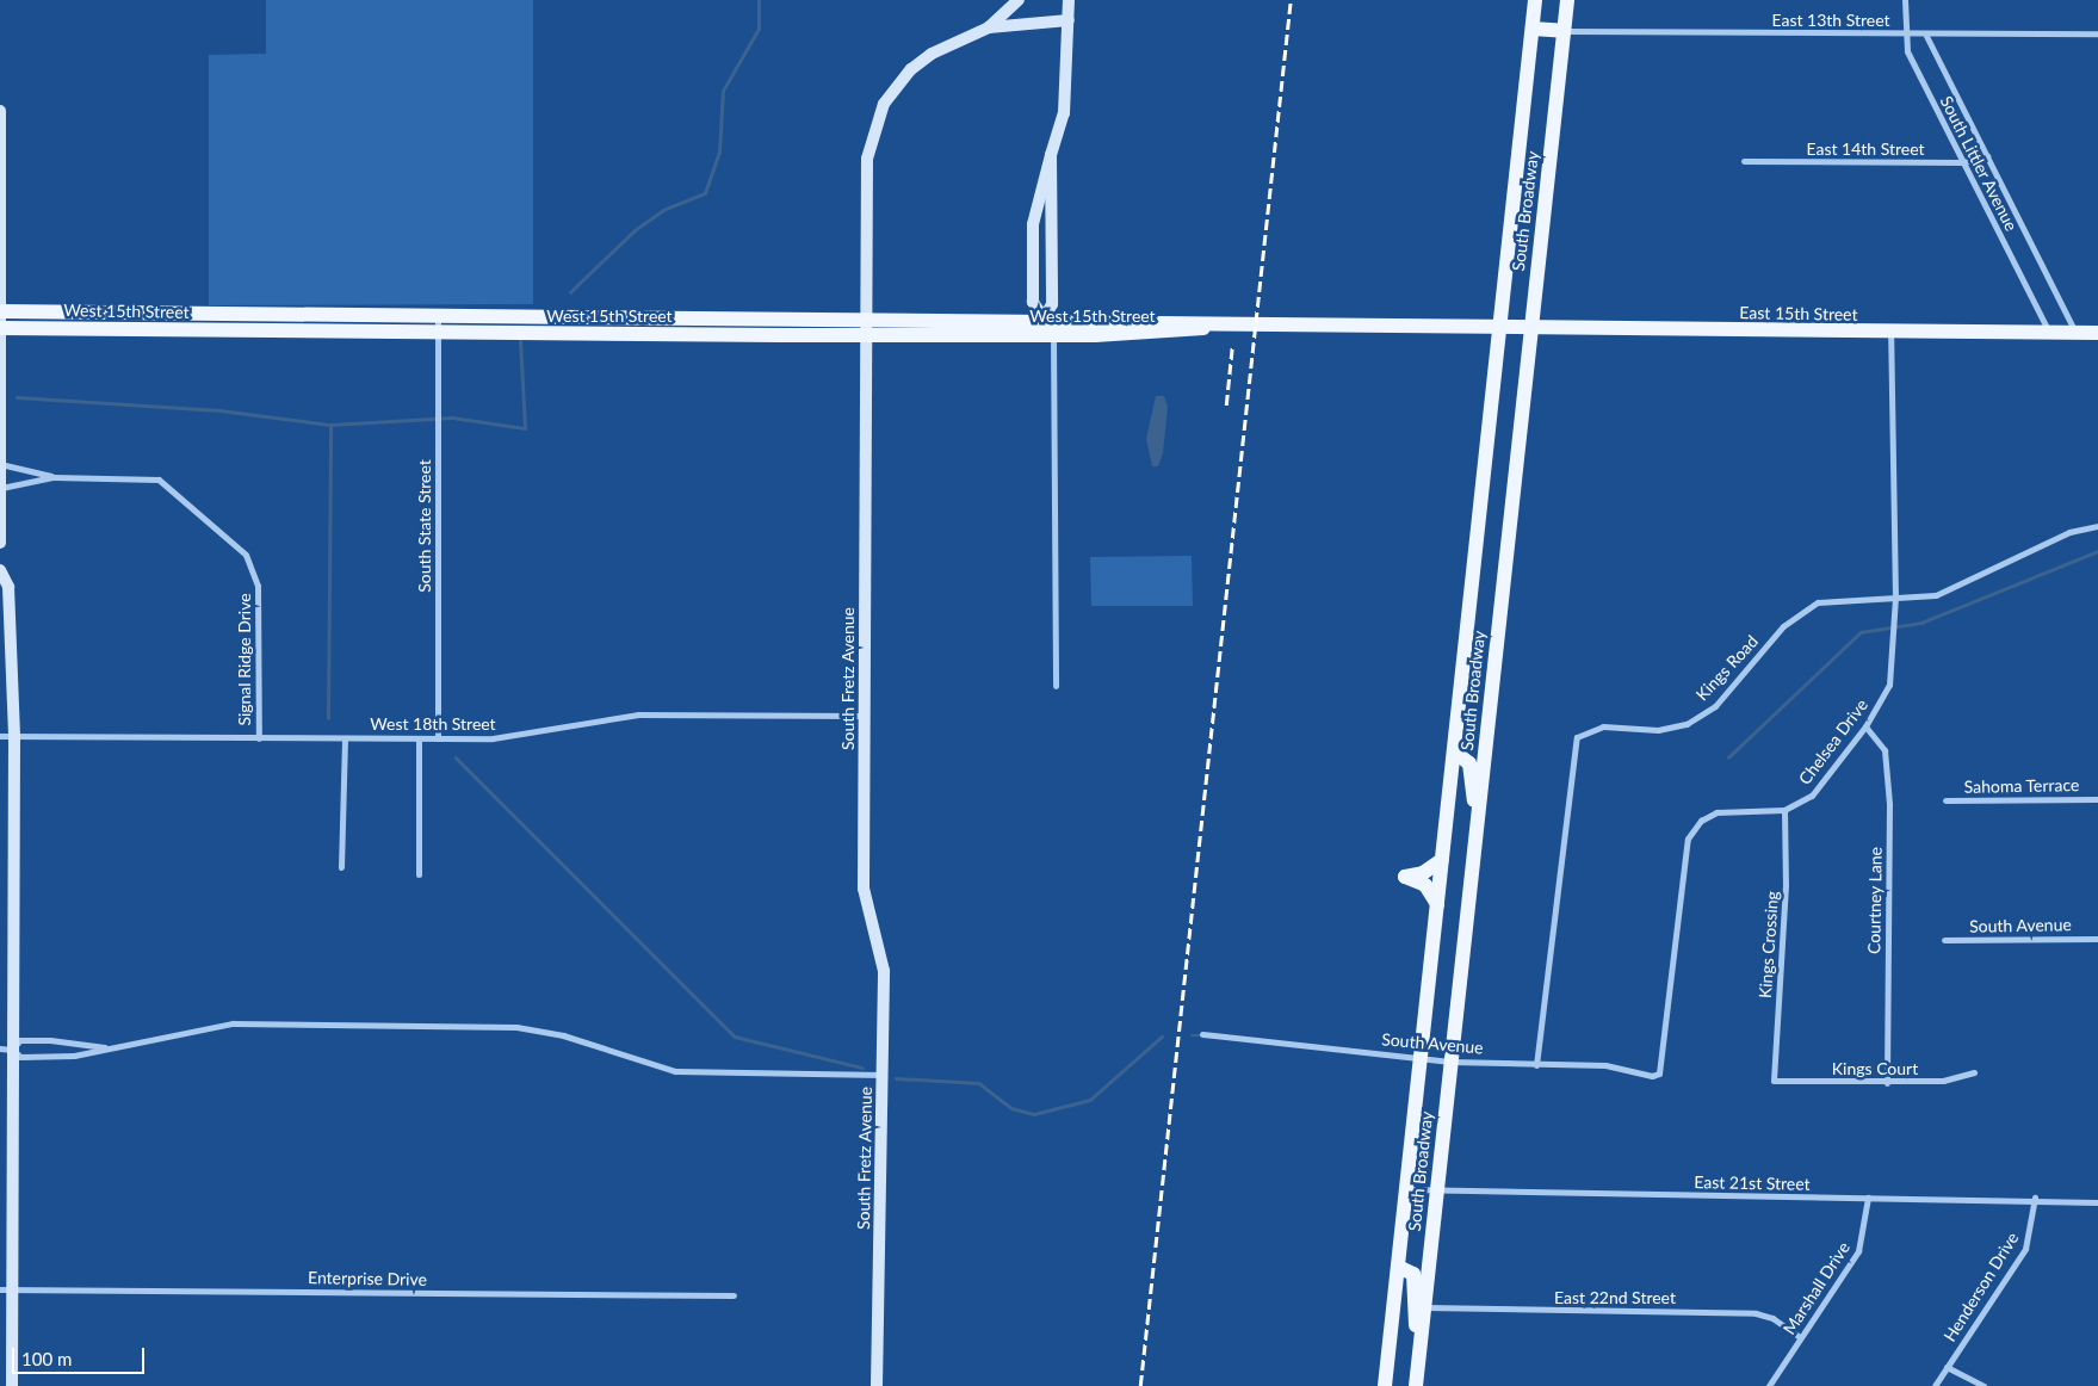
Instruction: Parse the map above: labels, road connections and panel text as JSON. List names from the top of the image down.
{
  "streets": {
    "main road": ["South Broadway", "West 15th Street", "East 15th Street"],
    "street": [
      "East 13th Street",
      "East 14th Street",
      "South Littler Avenue",
      "South State Street",
      "Signal Ridge Drive",
      "Kings Road",
      "South Fretz Avenue",
      "West 18th Street",
      "Chelsea Drive",
      "Sahoma Terrace",
      "Courtney Lane",
      "South Avenue",
      "Kings Crossing",
      "Kings Court",
      "East 21st Street",
      "Enterprise Drive",
      "Henderson Drive",
      "Marshall Drive",
      "East 22nd Street"
    ]
  },
  "crossings": [
    ["East 13th Street", "South Littler Avenue"],
    ["East 13th Street", "South Broadway"],
    ["East 14th Street", "South Littler Avenue"],
    ["South Littler Avenue", "East 15th Street"],
    ["South Broadway", "West 15th Street"],
    ["South Broadway", "East 15th Street"],
    ["South Broadway", "South Avenue"],
    ["South Broadway", "East 21st Street"],
    ["South Broadway", "East 22nd Street"],
    ["West 15th Street", "East 15th Street"],
    ["West 15th Street", "South State Street"],
    ["West 15th Street", "South Fretz Avenue"],
    ["East 15th Street", "Chelsea Drive"],
    ["South State Street", "West 18th Street"],
    ["Signal Ridge Drive", "West 18th Street"],
    ["Kings Road", "Chelsea Drive"],
    ["Kings Road", "South Avenue"],
    ["South Fretz Avenue", "West 18th Street"],
    ["Chelsea Drive", "Courtney Lane"],
    ["Chelsea Drive", "South Avenue"],
    ["Chelsea Drive", "Kings Crossing"],
    ["Courtney Lane", "Kings Court"],
    ["Kings Crossing", "Kings Court"],
    ["East 21st Street", "Henderson Drive"],
    ["East 21st Street", "Marshall Drive"],
    ["Marshall Drive", "East 22nd Street"]
  ],
  "scale_bar": "100 m"
}
